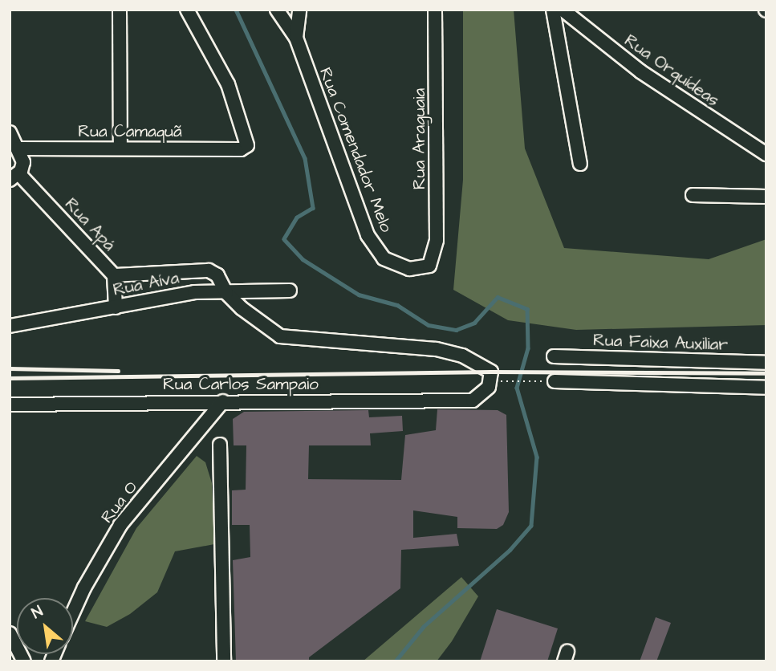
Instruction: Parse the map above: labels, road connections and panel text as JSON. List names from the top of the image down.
{
  "streets": {
    "street": [
      "Rua Orquídeas",
      "Rua Camaquã",
      "Rua Araguaia",
      "Rua Comendador Melo",
      "Rua Apá",
      "Rua Aíva",
      "Rua Faixa Auxiliar",
      "Rua Carlos Sampaio",
      "Rua O"
    ]
  },
  "crossings": [
    ["Rua Araguaia", "Rua Comendador Melo"],
    ["Rua Apá", "Rua Aíva"],
    ["Rua Carlos Sampaio", "Rua O"]
  ],
  "north": "top left"
}
